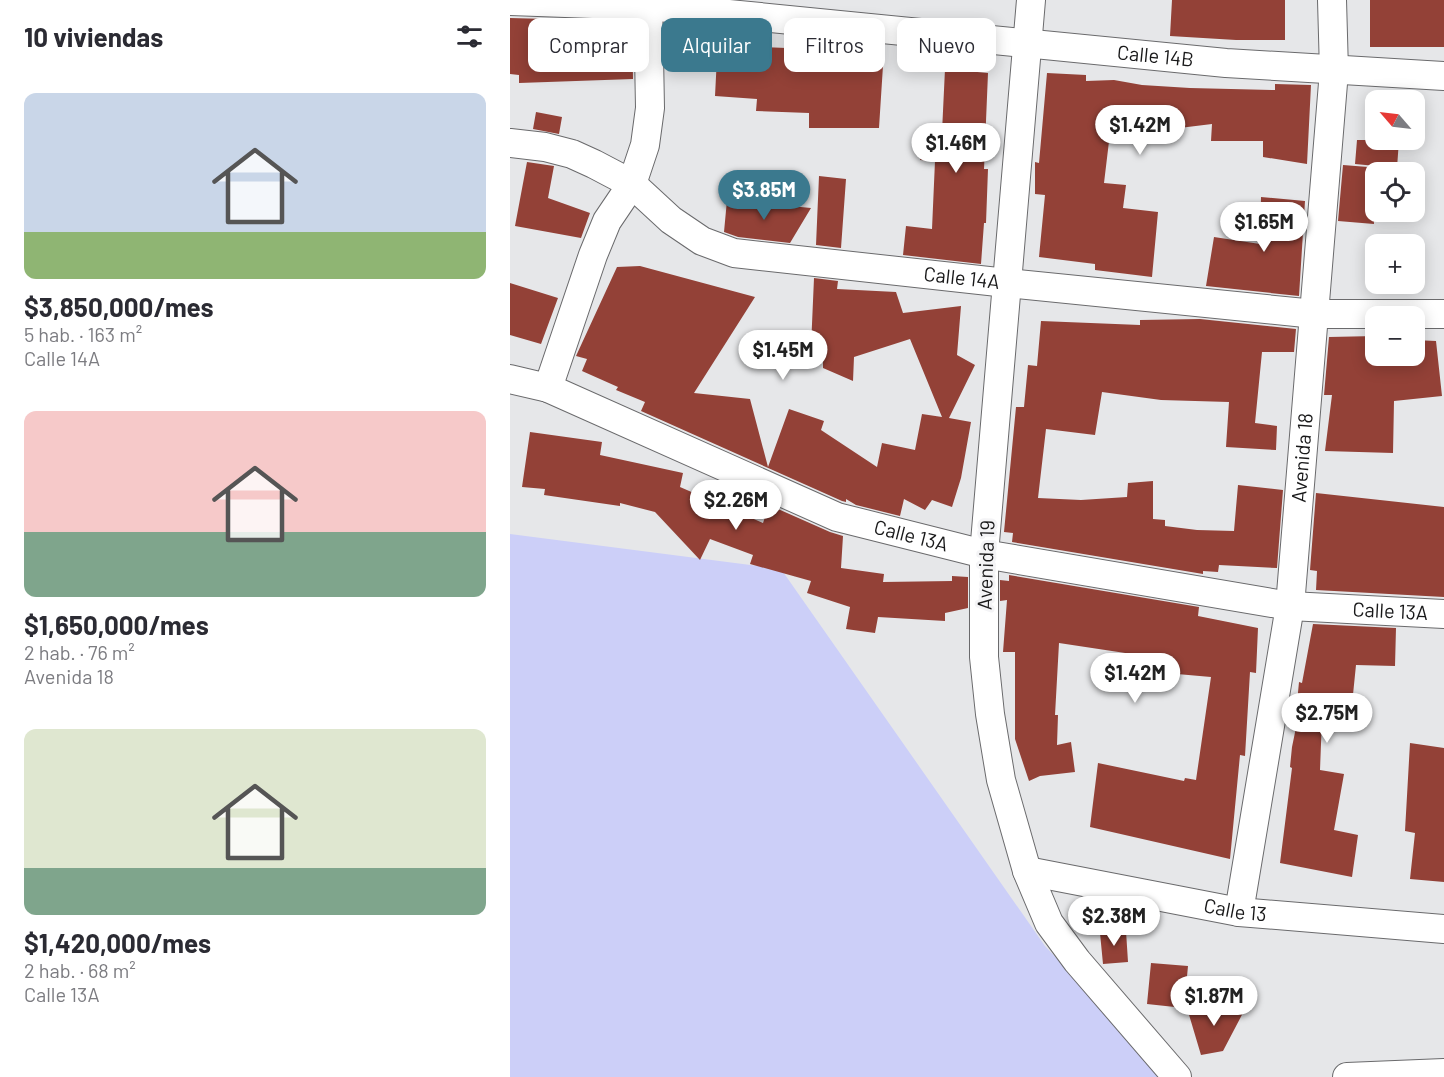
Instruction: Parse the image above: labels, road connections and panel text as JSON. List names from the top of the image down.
{
  "streets": {
    "street": [
      "Calle 14B",
      "Calle 14A",
      "Avenida 18",
      "Calle 13A",
      "Avenida 19",
      "Calle 13"
    ]
  },
  "crossings": [
    ["Calle 14B", "Avenida 18"],
    ["Calle 14B", "Avenida 19"],
    ["Calle 14A", "Avenida 18"],
    ["Calle 14A", "Avenida 19"],
    ["Avenida 18", "Calle 13A"],
    ["Avenida 18", "Calle 13"],
    ["Calle 13A", "Avenida 19"],
    ["Avenida 19", "Calle 13"]
  ],
  "north": "top left",
  "page": {
    "heading": "10 viviendas",
    "chip": [
      "Comprar",
      "Alquilar",
      "Filtros",
      "Nuevo"
    ],
    "list": [
      {
        "name": "$3,850,000/mes",
        "note": "5 hab. · 163 m² · Calle 14A"
      },
      {
        "name": "$1,650,000/mes",
        "note": "2 hab. · 76 m² · Avenida 18"
      },
      {
        "name": "$1,420,000/mes",
        "note": "2 hab. · 68 m² · Calle 13A"
      }
    ],
    "map_buttons": ["+", "−"],
    "price": [
      "$1.42M",
      "$1.46M",
      "$3.85M",
      "$1.65M",
      "$1.45M",
      "$2.26M",
      "$1.42M",
      "$2.75M",
      "$2.38M",
      "$1.87M"
    ]
  }
}
